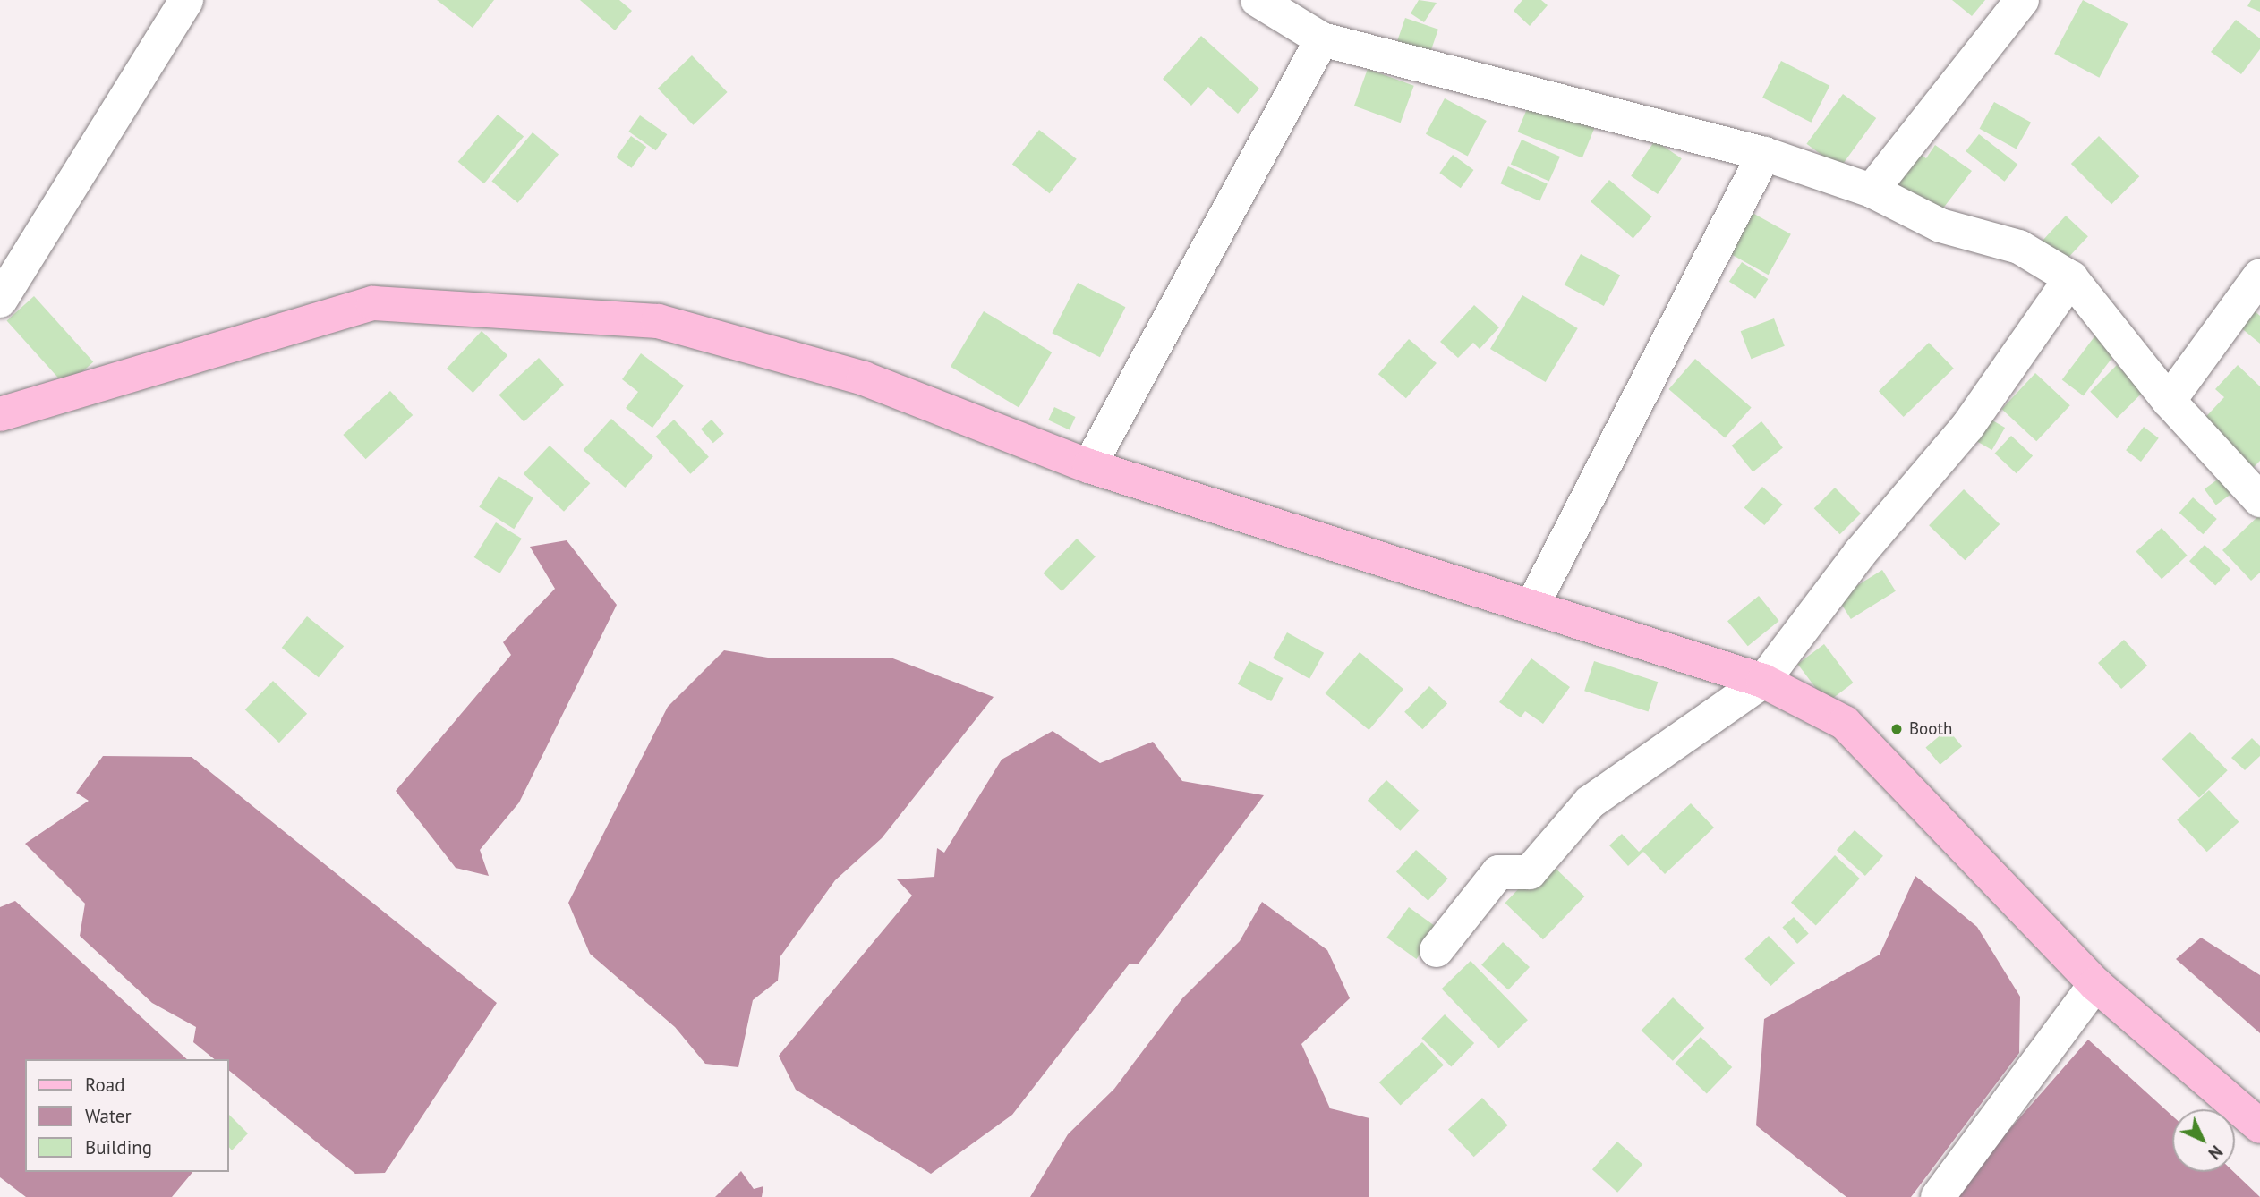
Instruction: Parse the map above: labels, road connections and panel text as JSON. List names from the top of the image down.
{
  "places": ["Booth"],
  "legend": ["Road", "Water", "Building"],
  "north": "bottom right"
}
